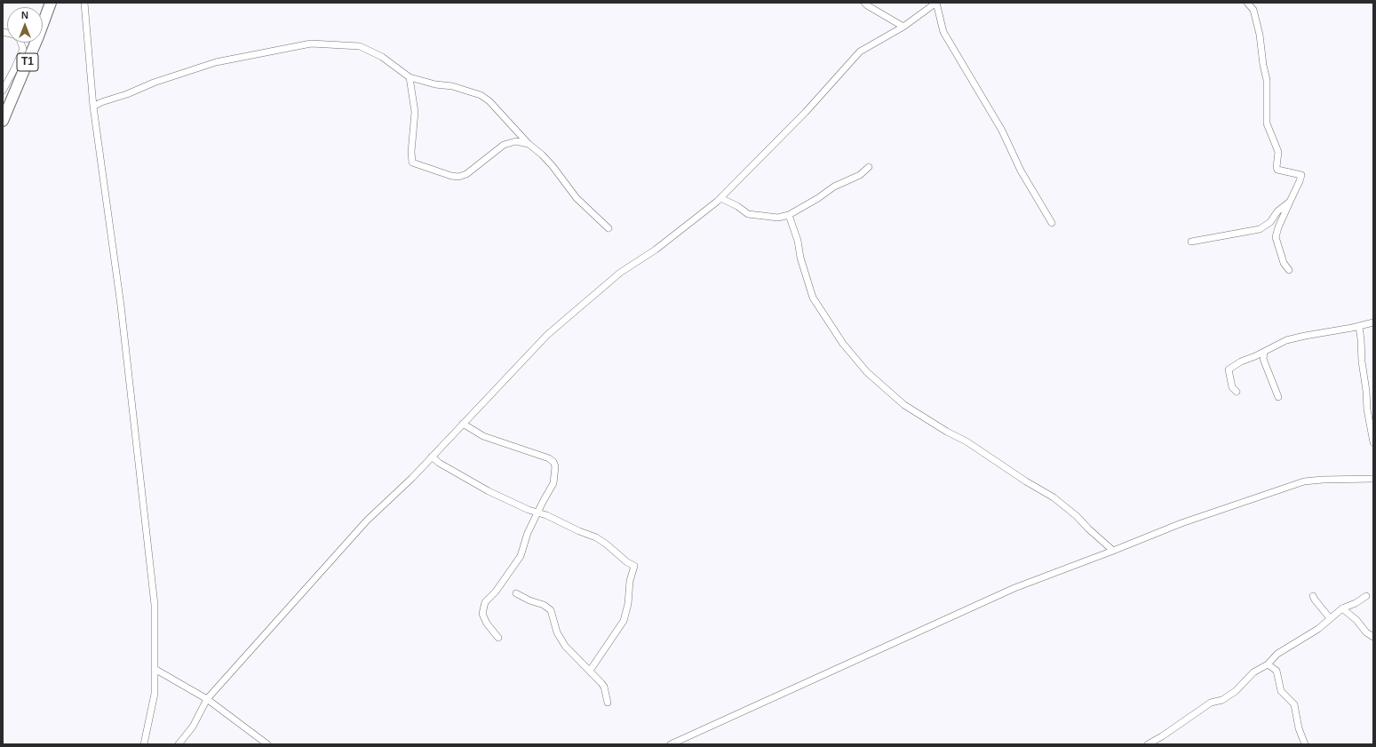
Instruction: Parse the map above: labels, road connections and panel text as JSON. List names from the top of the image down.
{
  "streets": {
    "highway": ["T1"]
  },
  "north": "top"
}
